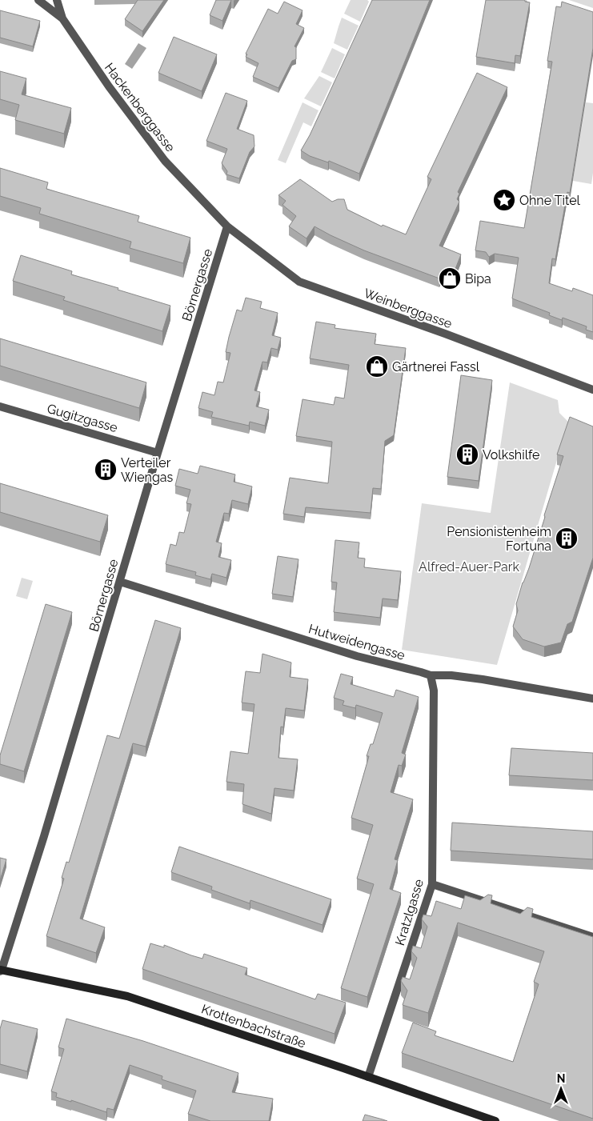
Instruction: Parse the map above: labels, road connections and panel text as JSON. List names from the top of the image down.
{
  "streets": {
    "main road": ["Krottenbachstraße"],
    "street": [
      "Hackenberggasse",
      "Börnergasse",
      "Weinberggasse",
      "Gugitzgasse",
      "Hutweidengasse",
      "Kratzlgasse"
    ]
  },
  "crossings": [
    ["Hackenberggasse", "Börnergasse"],
    ["Hackenberggasse", "Weinberggasse"],
    ["Börnergasse", "Weinberggasse"],
    ["Börnergasse", "Gugitzgasse"],
    ["Börnergasse", "Hutweidengasse"],
    ["Börnergasse", "Krottenbachstraße"],
    ["Hutweidengasse", "Kratzlgasse"],
    ["Kratzlgasse", "Krottenbachstraße"]
  ],
  "parks": ["Alfred-Auer-Park"],
  "places": {
    "place": ["Ohne Titel"],
    "shop": ["Bipa", "Gärtnerei Fassl"],
    "building": ["Volkshilfe", "Verteiler Wiengas", "Pensionistenheim Fortuna"]
  },
  "north": "top"
}
